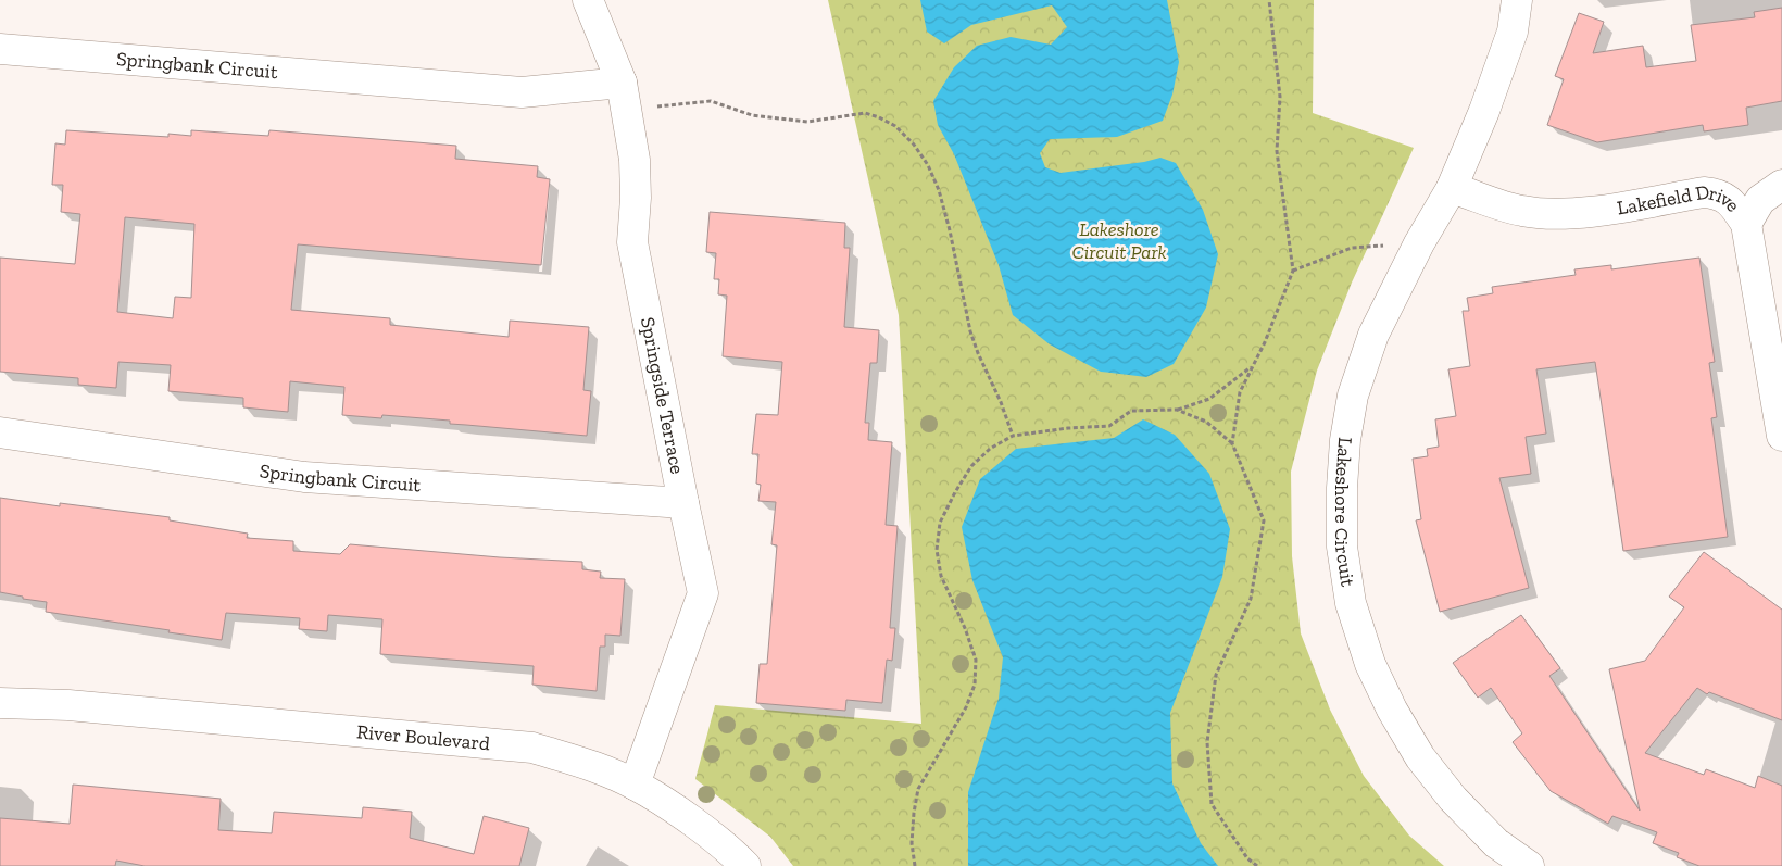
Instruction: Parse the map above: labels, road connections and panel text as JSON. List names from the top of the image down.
{
  "streets": {
    "street": [
      "Springbank Circuit",
      "Lakefield Drive",
      "Springside Terrace",
      "Lakeshore Circuit",
      "River Boulevard"
    ]
  },
  "crossings": [
    ["Springbank Circuit", "Springside Terrace"],
    ["Lakefield Drive", "Lakeshore Circuit"],
    ["Springside Terrace", "River Boulevard"]
  ],
  "parks": ["Lakeshore Circuit Park"]
}
